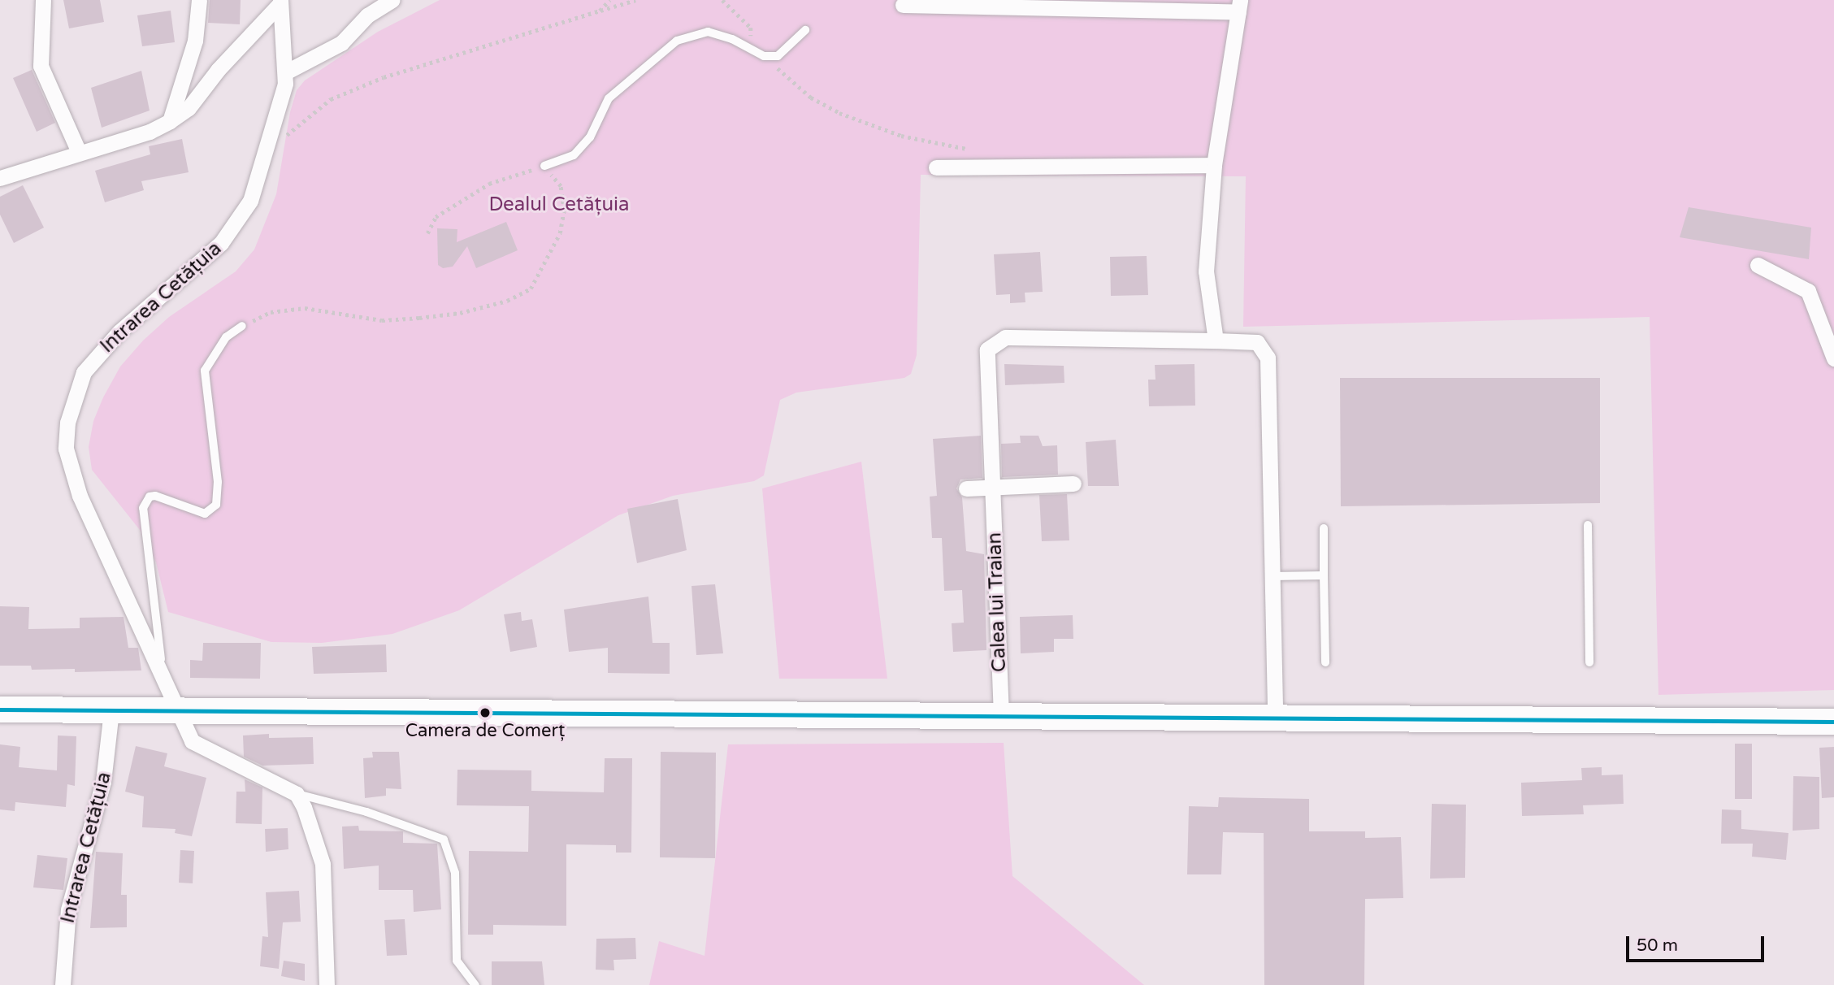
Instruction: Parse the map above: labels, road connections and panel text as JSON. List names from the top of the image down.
{
  "streets": {
    "street": ["Intrarea Cetățuia", "Calea lui Traian"]
  },
  "parks": ["Dealul Cetățuia"],
  "places": ["Camera de Comerț"],
  "scale_bar": "50 m"
}
